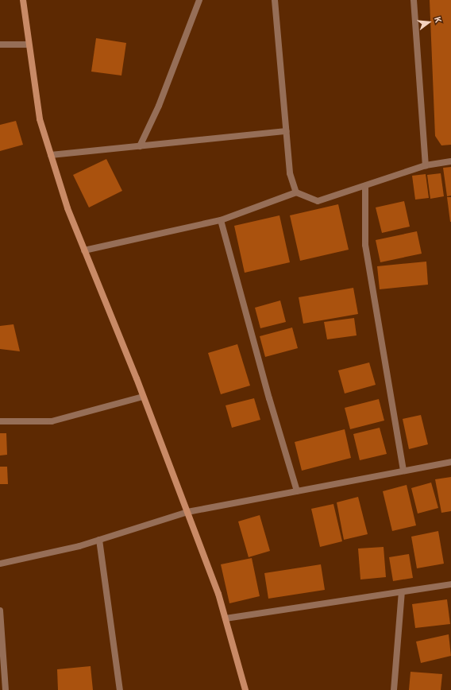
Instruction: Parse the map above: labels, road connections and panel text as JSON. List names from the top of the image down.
{
  "north": "right"
}
